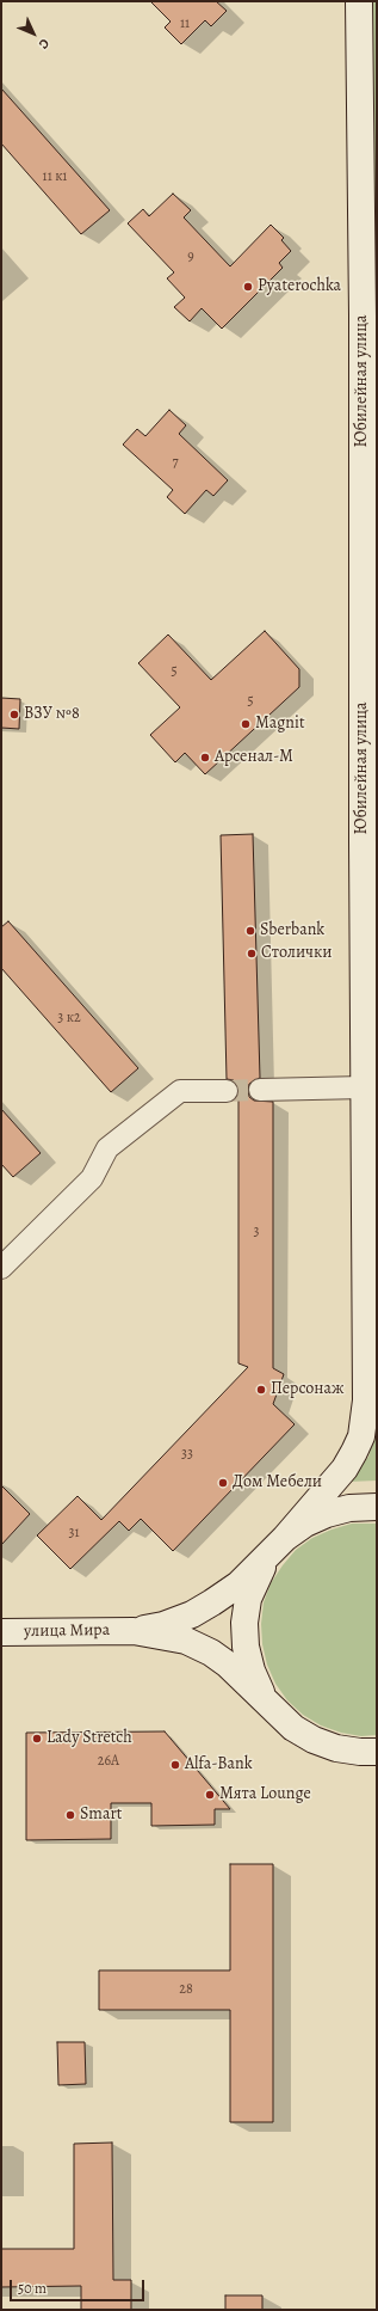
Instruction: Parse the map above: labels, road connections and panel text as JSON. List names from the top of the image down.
{
  "streets": {
    "main road": ["Юбилейная улица", "улица Мира"]
  },
  "crossings": [
    ["Юбилейная улица", "улица Мира"]
  ],
  "places": [
    "Pyaterochka",
    "ВЗУ №8",
    "Magnit",
    "Арсенал-М",
    "Sberbank",
    "Столички",
    "Персонаж",
    "Дом Мебели",
    "Lady Stretch",
    "Alfa-Bank",
    "Мята Lounge",
    "Smart"
  ],
  "house_numbers": [
    "11",
    "11 к1",
    "9",
    "7",
    "5",
    "5",
    "3 к2",
    "3",
    "33",
    "31",
    "26А",
    "28"
  ],
  "scale_bar": "50 m",
  "north": "bottom right"
}
